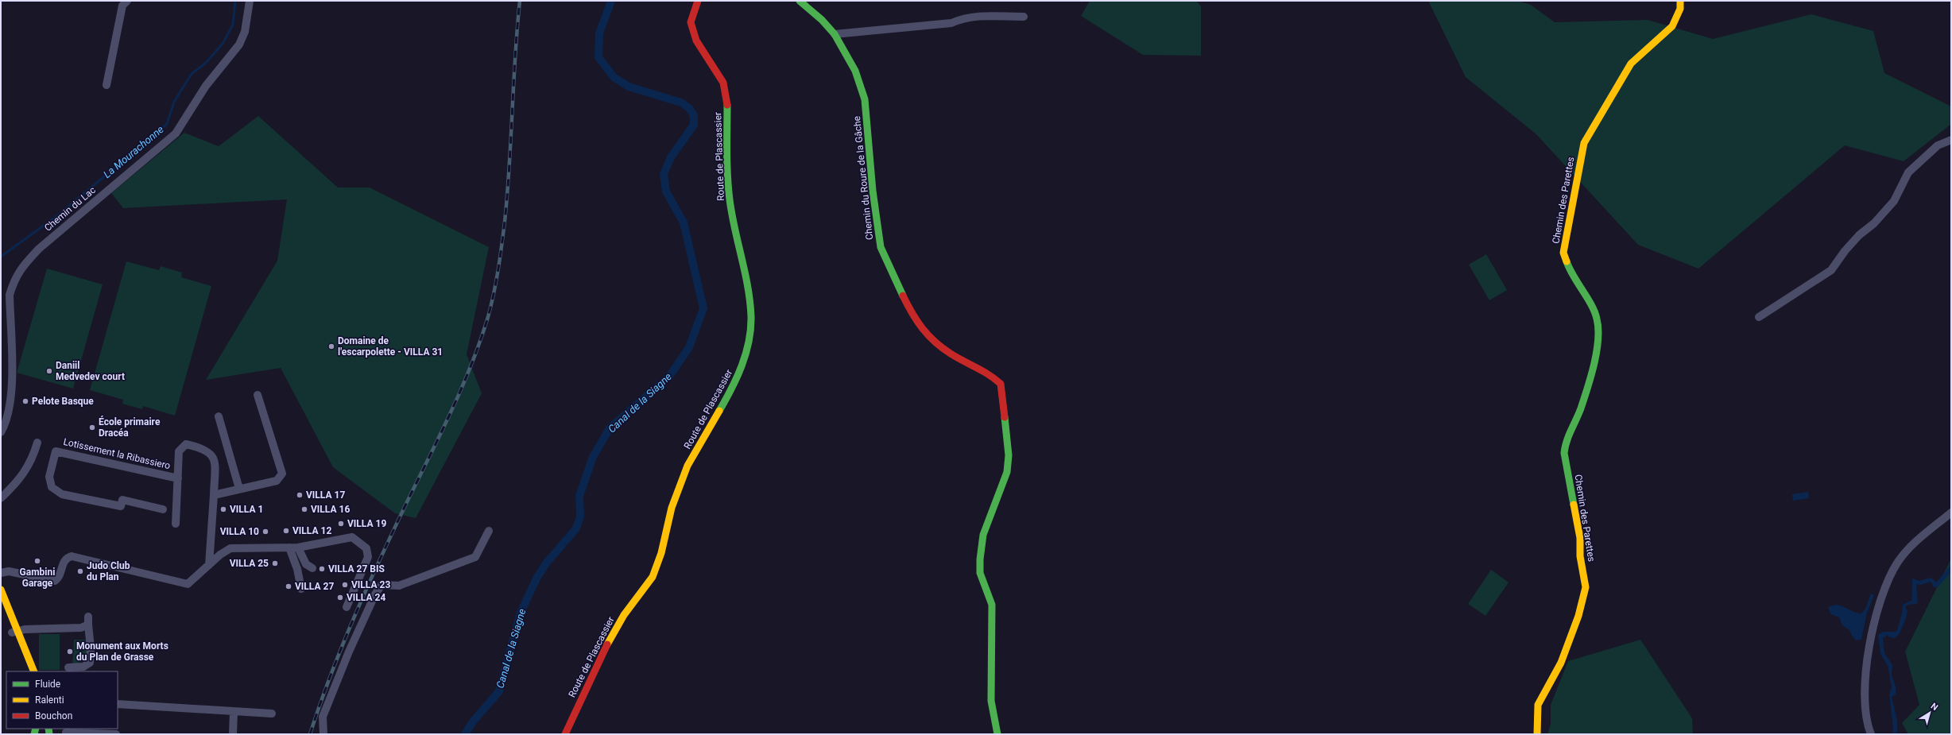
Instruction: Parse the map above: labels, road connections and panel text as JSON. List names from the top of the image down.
{
  "streets": {
    "street": [
      "Route de Plascassier",
      "Chemin du Roure de la Gâche",
      "Chemin des Parettes",
      "Chemin du Lac",
      "Lotissement la Ribassiero"
    ]
  },
  "water": ["La Mourachonne", "Canal de la Siagne"],
  "places": [
    "Domaine de l'escarpolette - VILLA 31",
    "Daniil Medvedev court",
    "Pelote Basque",
    "École primaire Dracéa",
    "VILLA 17",
    "VILLA 1",
    "VILLA 16",
    "VILLA 19",
    "VILLA 12",
    "VILLA 10",
    "Gambini Garage",
    "VILLA 25",
    "VILLA 27 BIS",
    "Judo Club du Plan",
    "VILLA 23",
    "VILLA 27",
    "VILLA 24",
    "Monument aux Morts du Plan de Grasse"
  ],
  "legend": ["Fluide", "Ralenti", "Bouchon"],
  "north": "top right"
}
